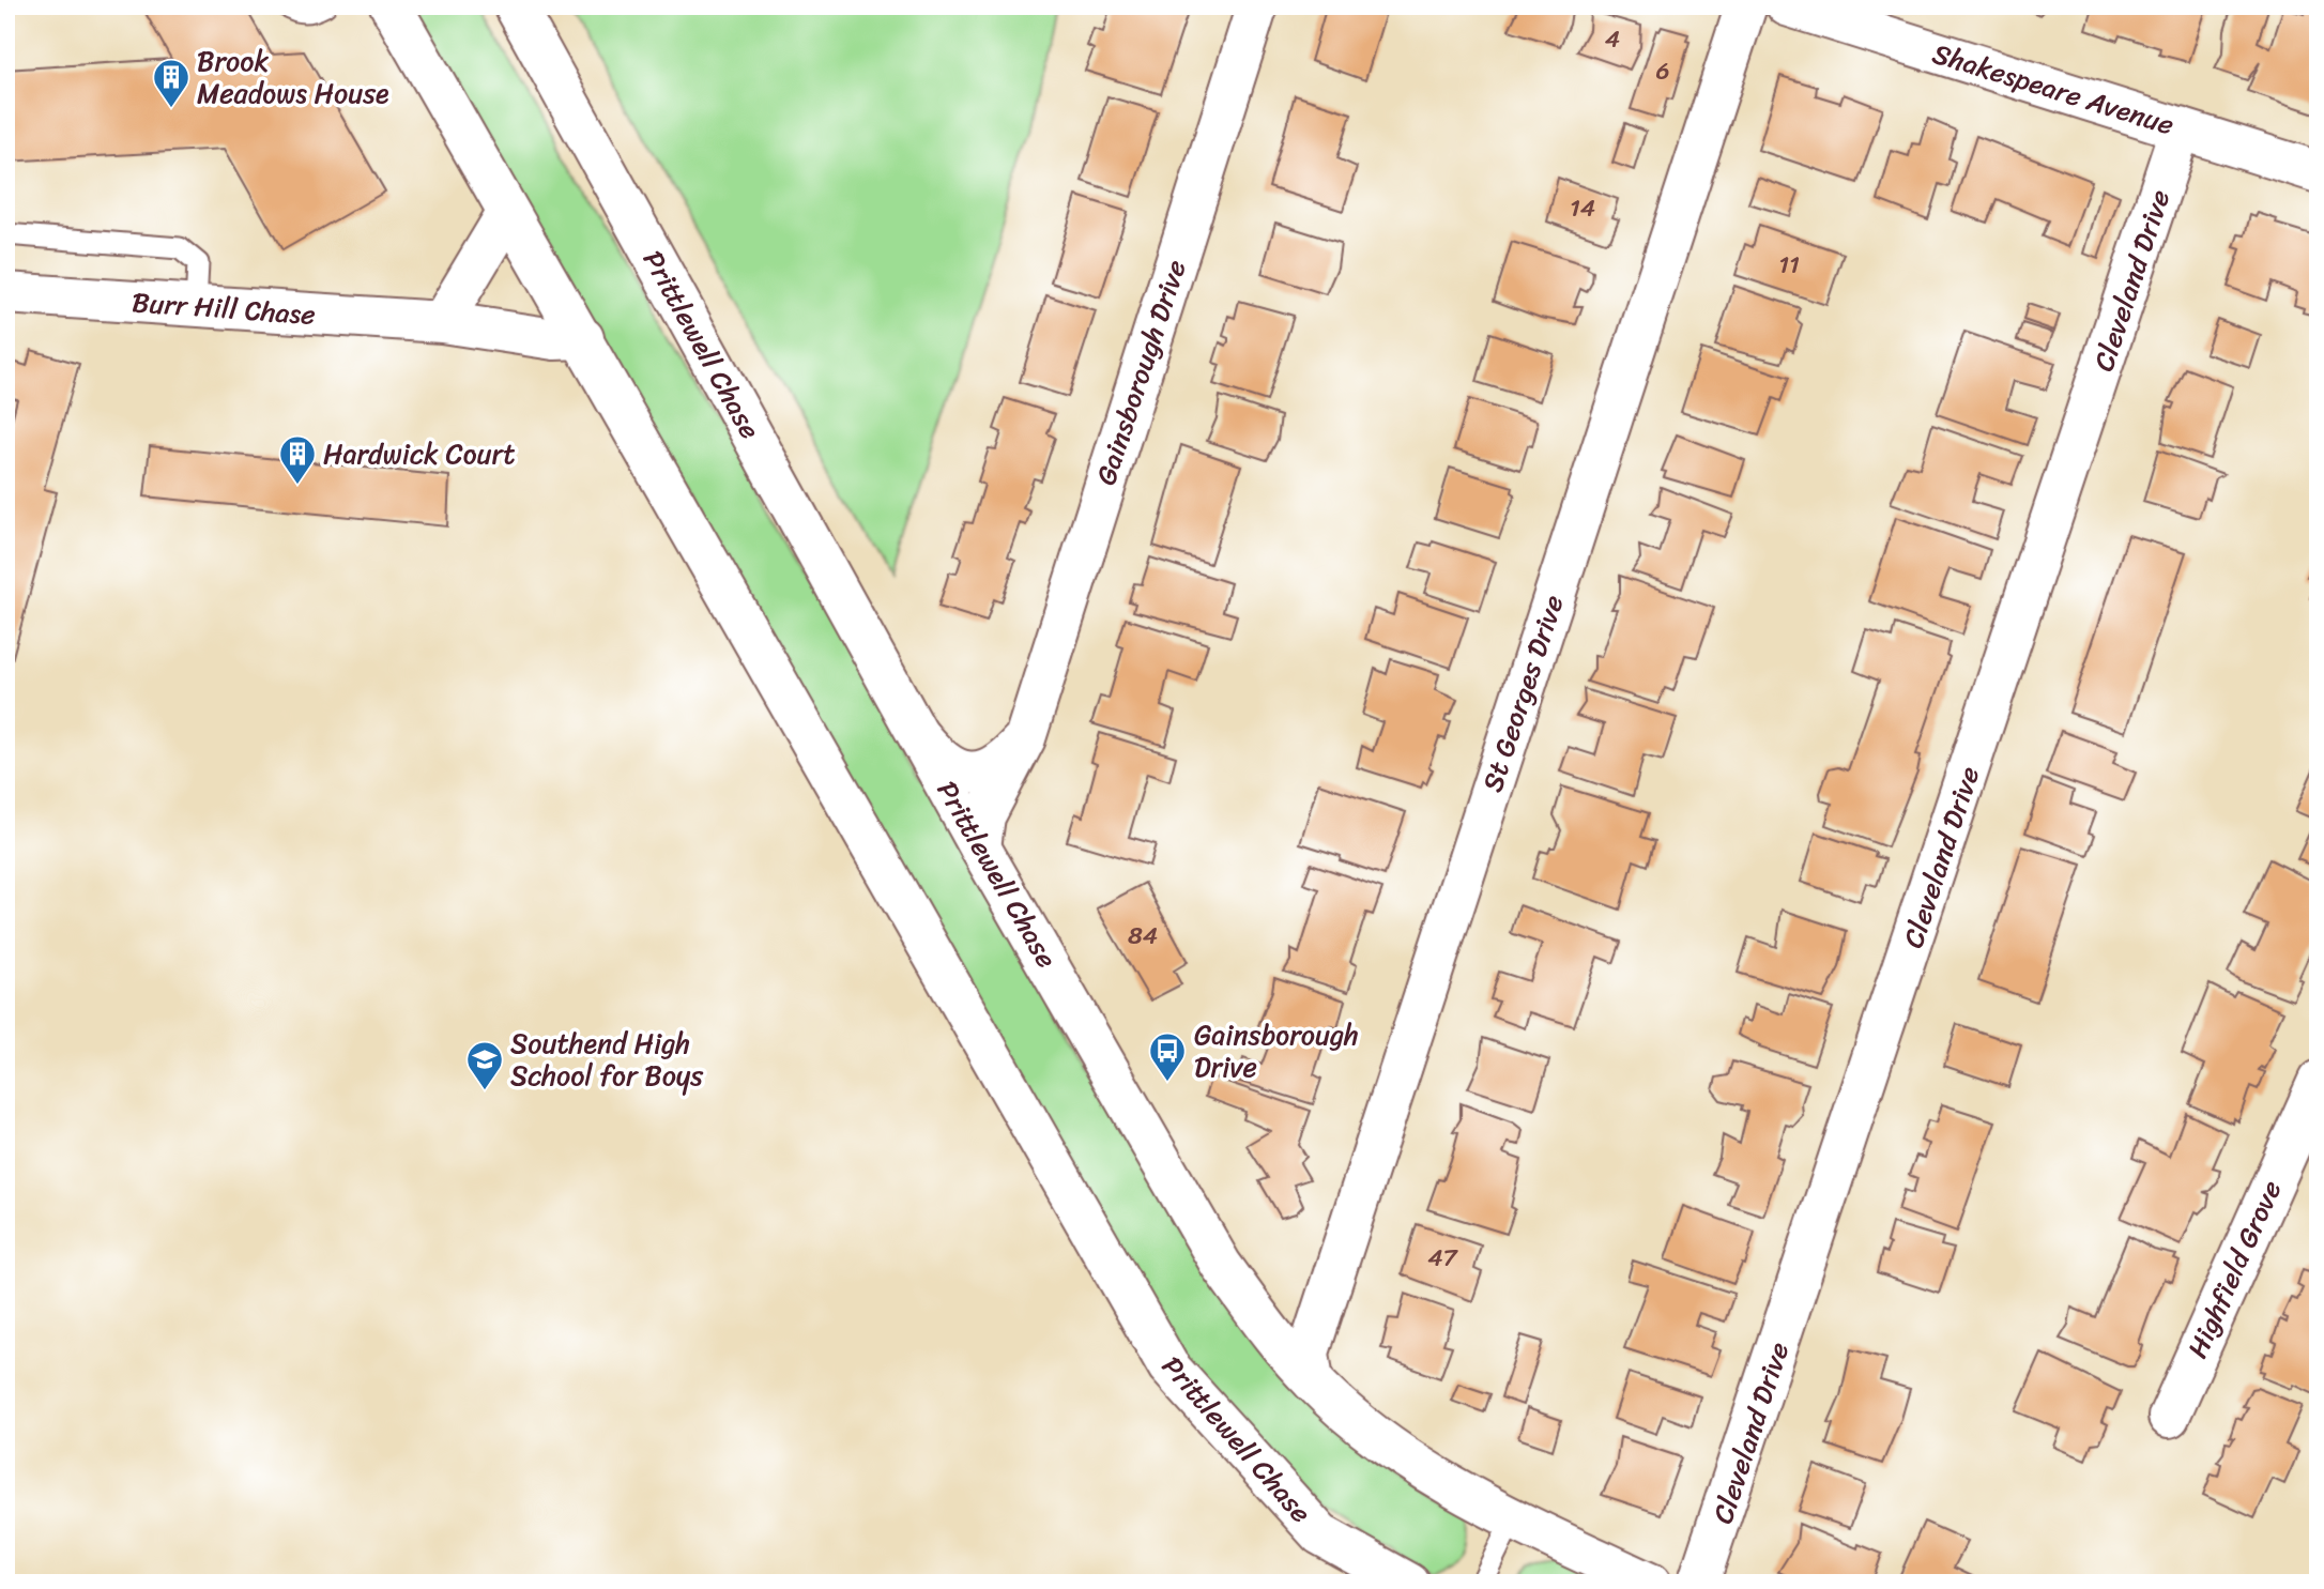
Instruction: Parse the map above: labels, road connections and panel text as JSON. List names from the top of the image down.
{
  "streets": {
    "street": [
      "Shakespeare Avenue",
      "Cleveland Drive",
      "Burr Hill Chase",
      "Prittlewell Chase",
      "Gainsborough Drive",
      "St Georges Drive",
      "Highfield Grove"
    ]
  },
  "crossings": [
    ["Shakespeare Avenue", "Cleveland Drive"],
    ["Burr Hill Chase", "Prittlewell Chase"],
    ["Prittlewell Chase", "Gainsborough Drive"],
    ["Prittlewell Chase", "St Georges Drive"]
  ],
  "places": {
    "building": ["Brook Meadows House", "Hardwick Court"],
    "bus stop": ["Gainsborough Drive"],
    "school or university": ["Southend High School for Boys"]
  },
  "house_numbers": [
    "4",
    "6",
    "14",
    "11",
    "84",
    "47"
  ]
}
